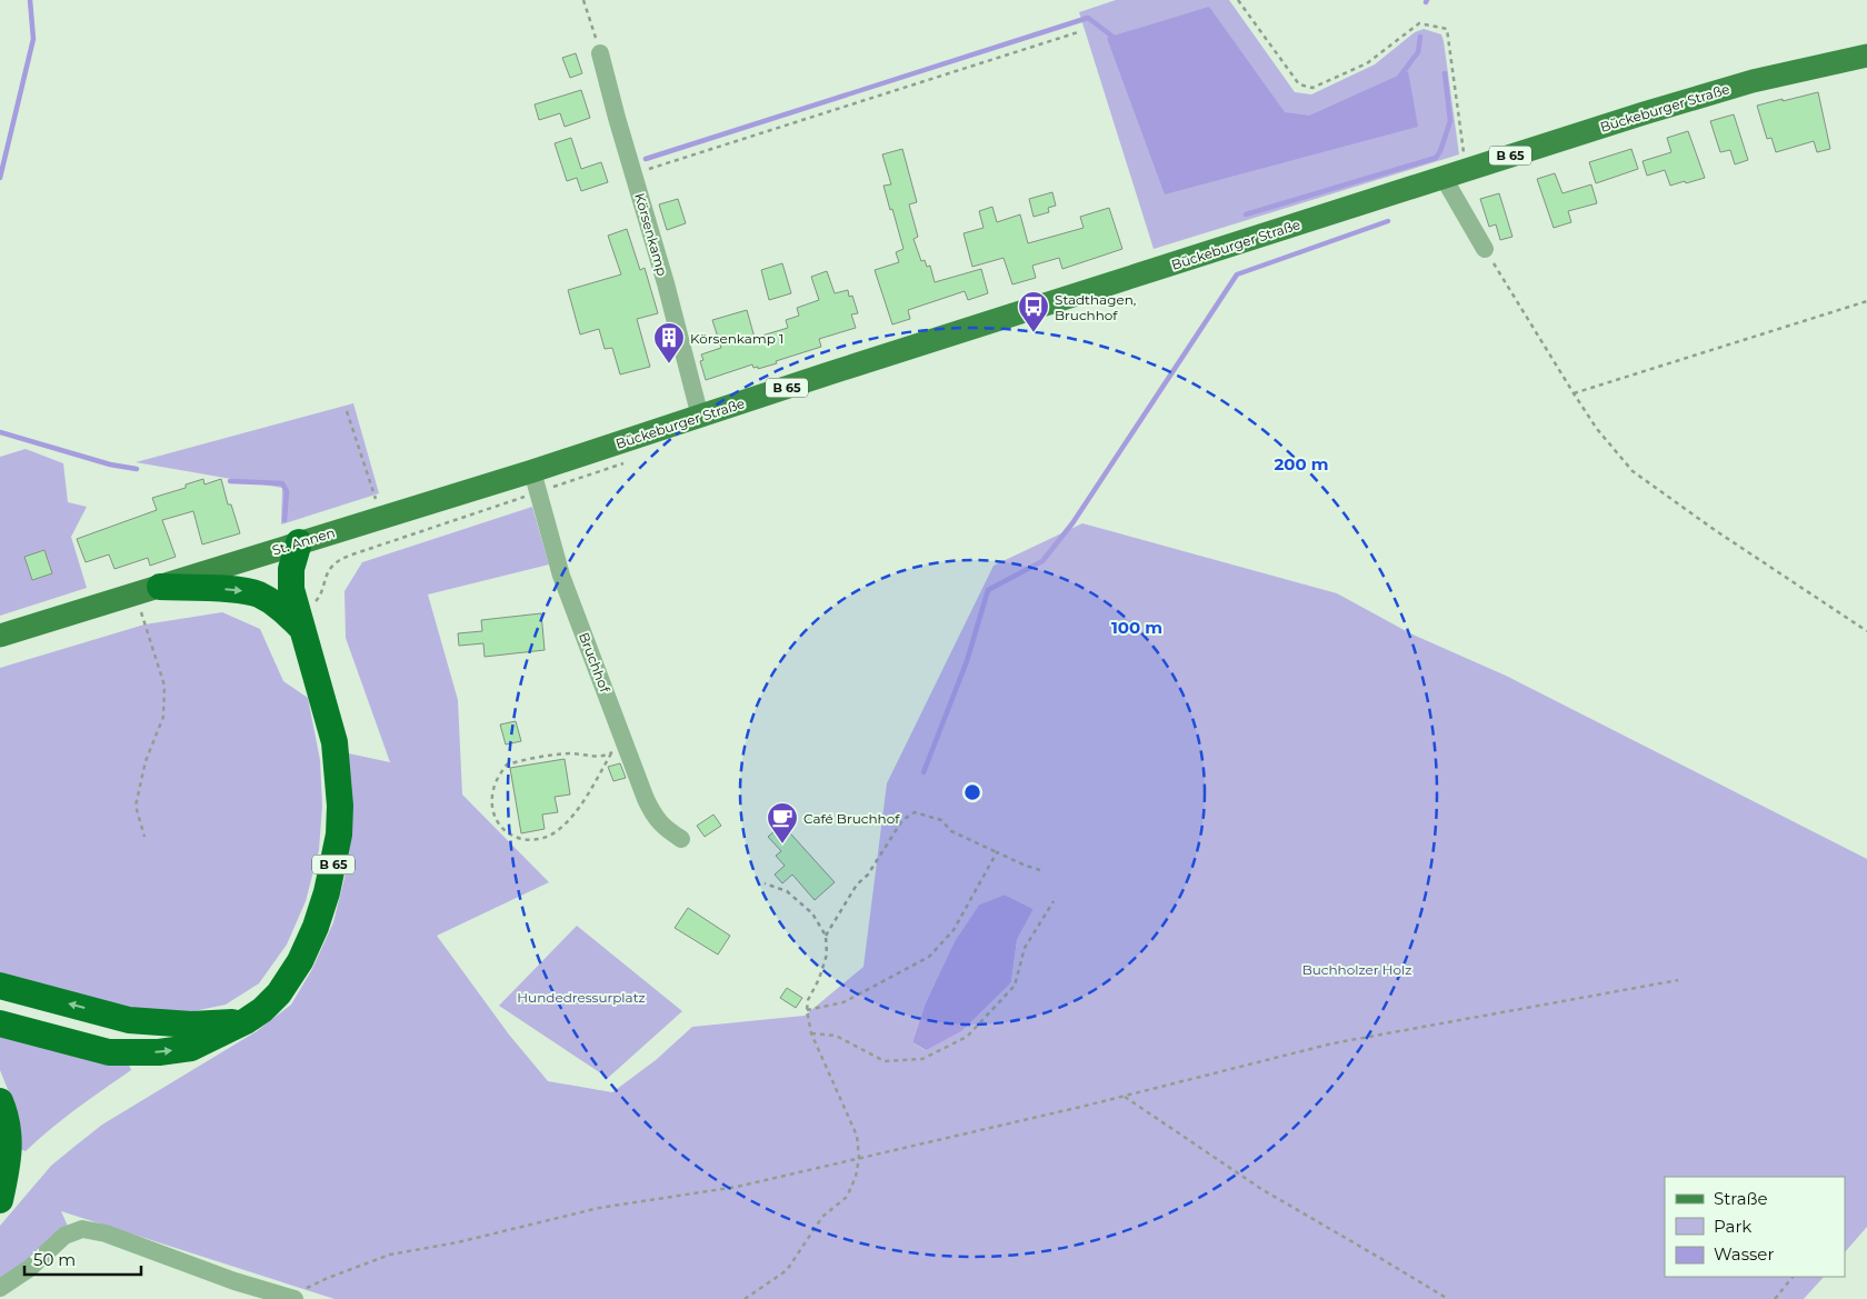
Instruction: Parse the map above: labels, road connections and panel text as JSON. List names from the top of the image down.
{
  "streets": {
    "highway": ["B 65"],
    "main road": ["Bückeburger Straße", "St. Annen"],
    "street": ["Körsenkamp", "Bruchhof"]
  },
  "crossings": [
    ["Bückeburger Straße", "Körsenkamp"],
    ["Bückeburger Straße", "St. Annen"],
    ["B 65", "St. Annen"],
    ["St. Annen", "Bruchhof"]
  ],
  "parks": ["Buchholzer Holz", "Hundedressurplatz"],
  "places": {
    "bus stop": ["Stadthagen, Bruchhof"],
    "building": ["Körsenkamp 1"],
    "cafe": ["Café Bruchhof"]
  },
  "legend": ["Straße", "Park", "Wasser"],
  "scale_bar": "50 m",
  "rings": ["200 m", "100 m"]
}
